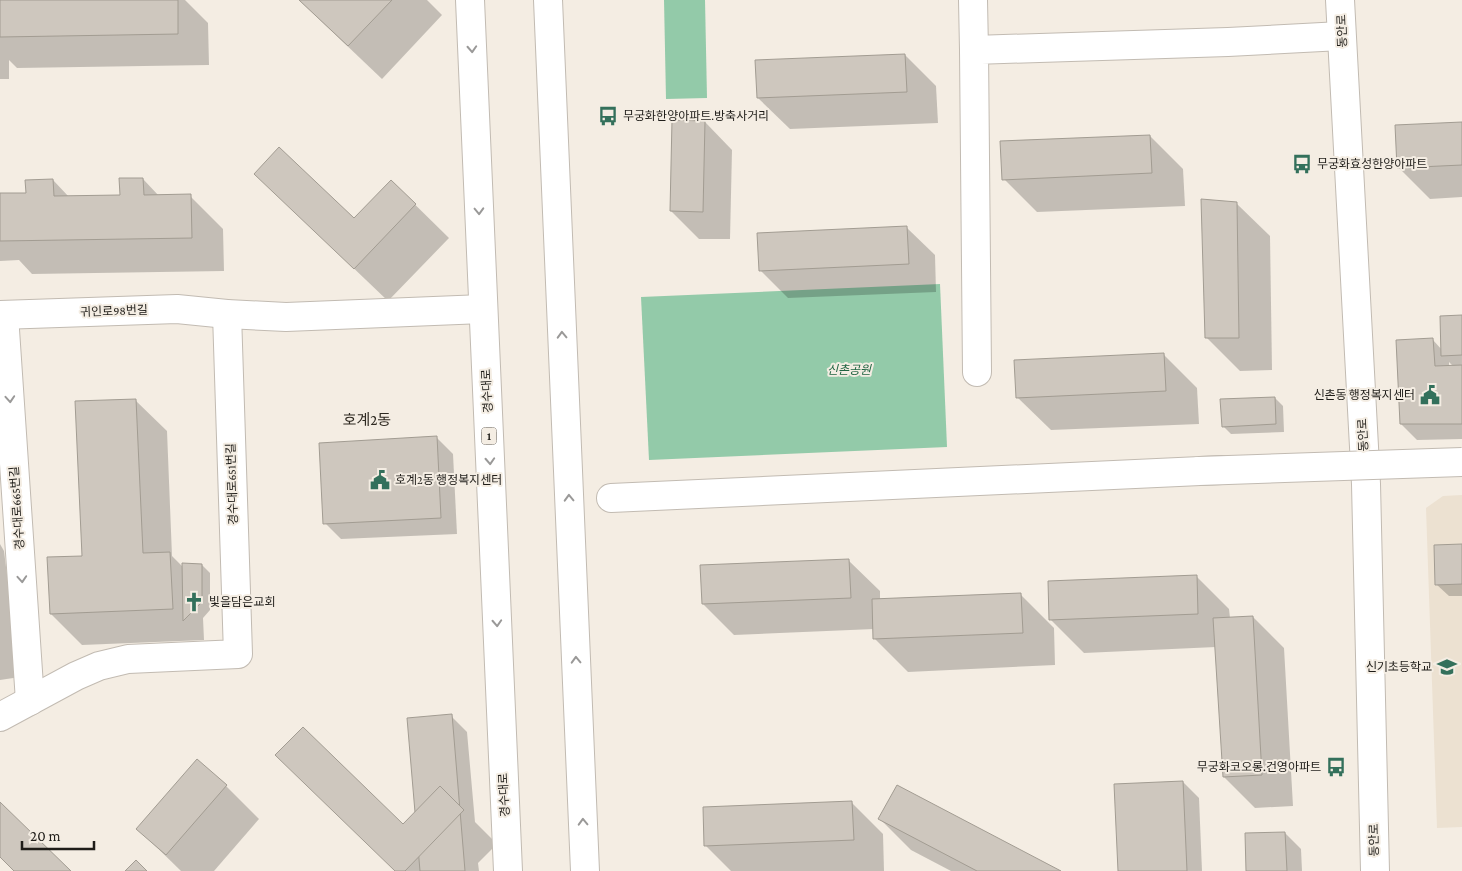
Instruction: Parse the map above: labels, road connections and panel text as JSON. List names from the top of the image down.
{
  "streets": {
    "street": [
      "동안로",
      "귀인로98번길",
      "경수대로",
      "1",
      "경수대로651번길",
      "경수대로665번길"
    ]
  },
  "crossings": [
    ["귀인로98번길", "경수대로"],
    ["귀인로98번길", "경수대로651번길"],
    ["귀인로98번길", "경수대로665번길"],
    ["경수대로651번길", "경수대로665번길"]
  ],
  "one_way": ["경수대로665번길"],
  "districts": ["호계2동"],
  "parks": ["신촌공원"],
  "places": {
    "bus stop": ["무궁화한양아파트.방축사거리", "무궁화효성한양아파트", "무궁화코오롱.건영아파트"],
    "public building": ["신촌동 행정복지센터", "호계2동 행정복지센터"],
    "church": ["빛을담은교회"],
    "school or university": ["신기초등학교"]
  },
  "scale_bar": "20 m"
}
